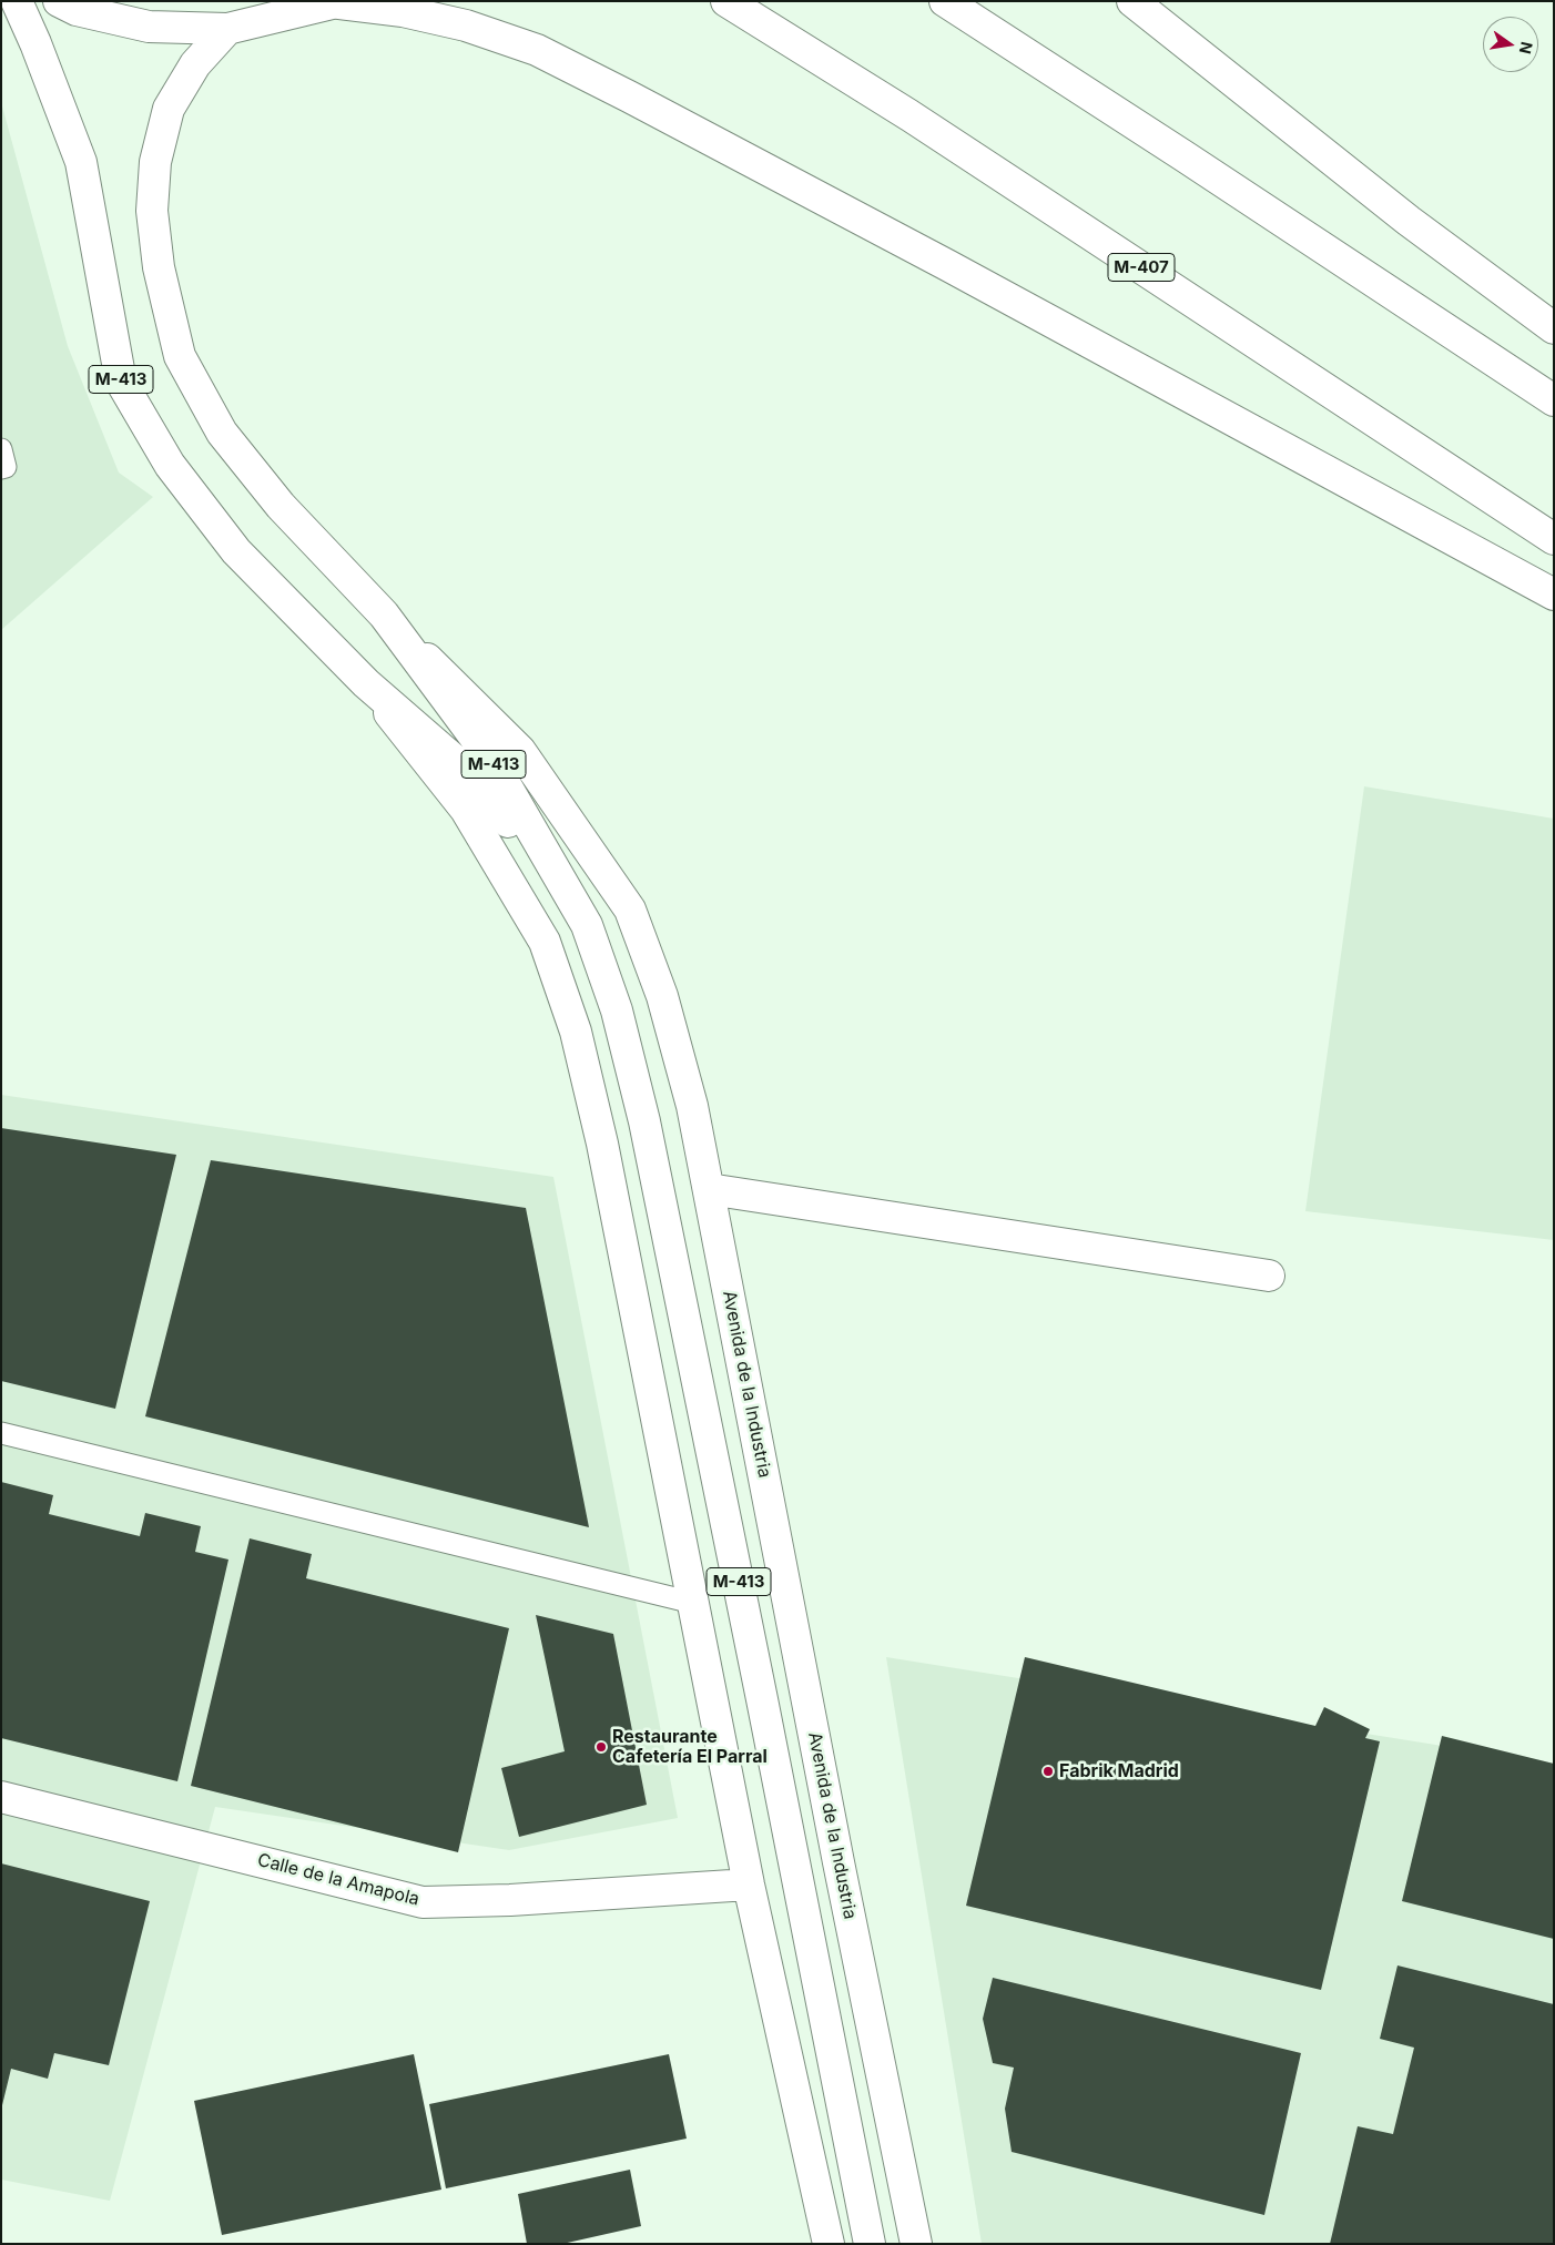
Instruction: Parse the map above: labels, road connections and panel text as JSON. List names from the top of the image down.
{
  "streets": {
    "main road": [
      "M-407",
      "M-413",
      "Avenida de la Industria",
      "Calle de la Amapola"
    ]
  },
  "crossings": [
    ["M-413", "Avenida de la Industria"]
  ],
  "places": ["Restaurante Cafetería El Parral", "Fabrik Madrid"],
  "north": "right"
}
